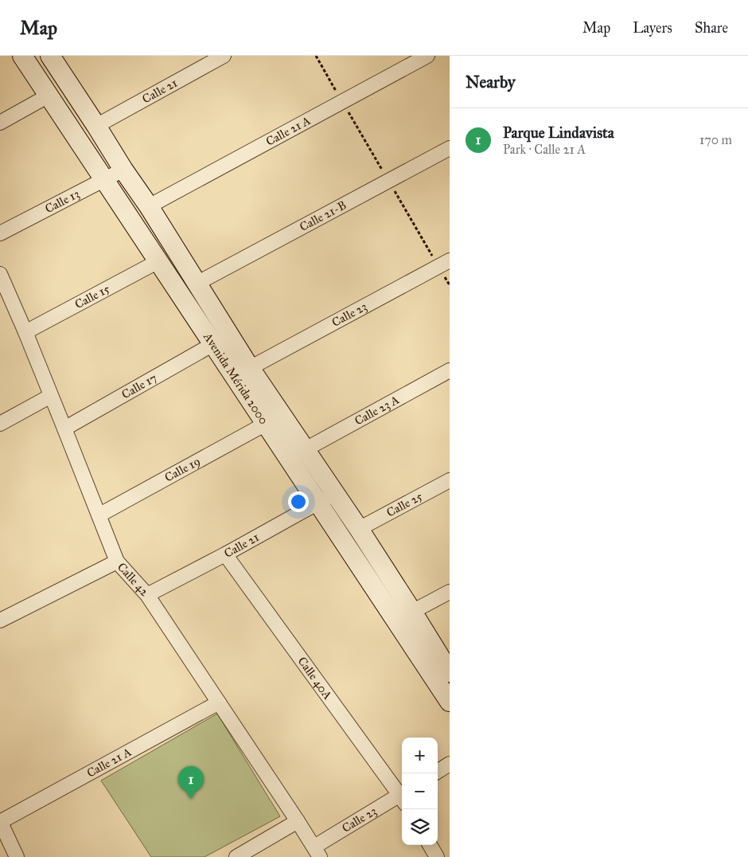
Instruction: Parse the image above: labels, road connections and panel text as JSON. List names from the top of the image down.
{
  "streets": {
    "main road": ["Avenida Mérida 2000"],
    "street": [
      "Calle 21",
      "Calle 21 A",
      "Calle 13",
      "Calle 21-B",
      "Calle 15",
      "Calle 23",
      "Calle 17",
      "Calle 23 A",
      "Calle 19",
      "Calle 25",
      "Calle 42",
      "Calle 40A"
    ]
  },
  "crossings": [
    ["Calle 21", "Avenida Mérida 2000"],
    ["Calle 21", "Calle 42"],
    ["Calle 21", "Calle 40A"],
    ["Calle 21 A", "Avenida Mérida 2000"],
    ["Calle 21 A", "Calle 42"],
    ["Calle 13", "Avenida Mérida 2000"],
    ["Calle 21-B", "Avenida Mérida 2000"],
    ["Calle 15", "Avenida Mérida 2000"],
    ["Calle 15", "Calle 42"],
    ["Calle 23", "Avenida Mérida 2000"],
    ["Calle 23", "Calle 42"],
    ["Avenida Mérida 2000", "Calle 17"],
    ["Avenida Mérida 2000", "Calle 23 A"],
    ["Avenida Mérida 2000", "Calle 19"],
    ["Avenida Mérida 2000", "Calle 25"],
    ["Calle 17", "Calle 42"],
    ["Calle 19", "Calle 42"]
  ],
  "page": {
    "header": "Map",
    "nav": ["Map", "Layers", "Share"],
    "heading": "Nearby",
    "list": [
      {
        "mark": "1",
        "name": "Parque Lindavista",
        "note": "Park · Calle 21 A",
        "value": "170 m"
      }
    ],
    "map_buttons": ["+", "−"],
    "pins": "1"
  }
}
